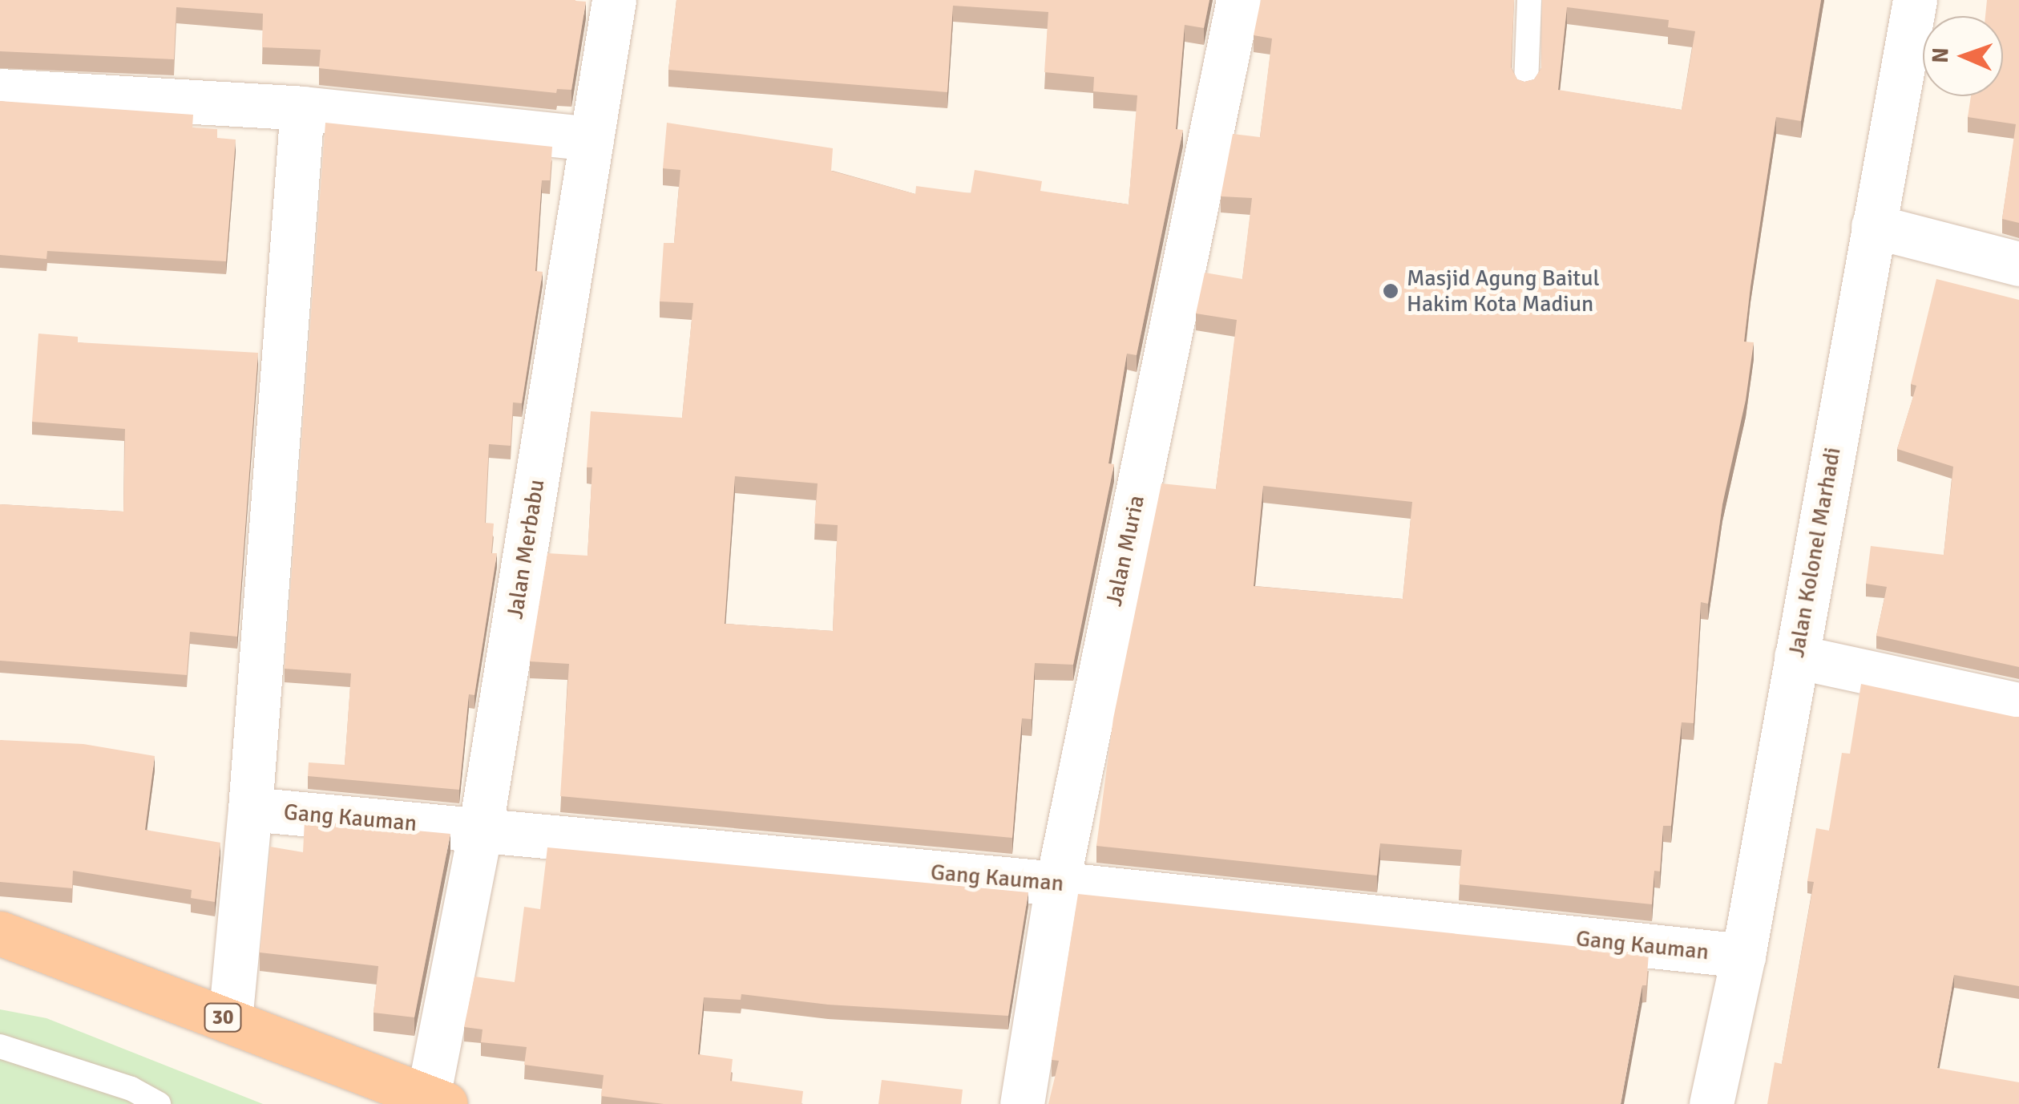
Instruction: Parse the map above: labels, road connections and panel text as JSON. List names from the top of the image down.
{
  "streets": {
    "highway": ["30"],
    "street": [
      "Jalan Merbabu",
      "Jalan Muria",
      "Jalan Kolonel Marhadi",
      "Gang Kauman"
    ]
  },
  "crossings": [
    ["Jalan Merbabu", "Gang Kauman"],
    ["Jalan Merbabu", "30"],
    ["Jalan Muria", "Gang Kauman"],
    ["Jalan Kolonel Marhadi", "Gang Kauman"]
  ],
  "places": ["Masjid Agung Baitul Hakim Kota Madiun"],
  "north": "left"
}
